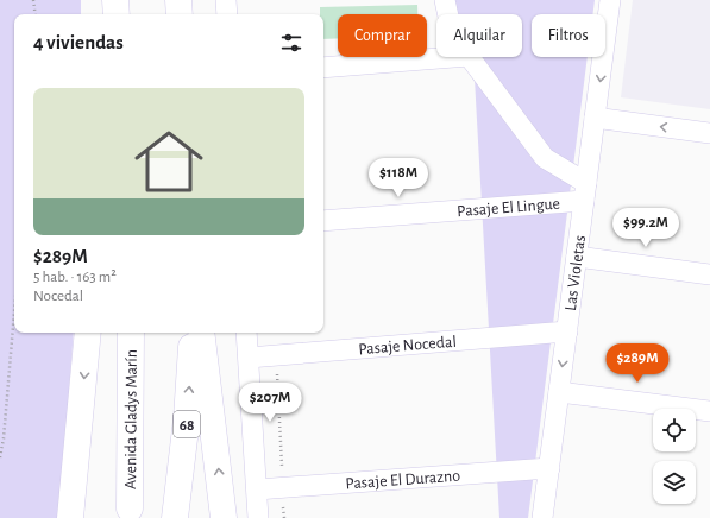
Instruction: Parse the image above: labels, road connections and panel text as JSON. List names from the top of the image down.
{
  "streets": {
    "main road": ["Avenida Gladys Marín", "68"],
    "street": [
      "Pasaje El Lingue",
      "Las Violetas",
      "Pasaje Nocedal",
      "Pasaje El Durazno"
    ]
  },
  "crossings": [
    ["Pasaje El Lingue", "Las Violetas"],
    ["Las Violetas", "Pasaje Nocedal"],
    ["Las Violetas", "Pasaje El Durazno"]
  ],
  "page": {
    "chip": ["Comprar", "Alquilar", "Filtros"],
    "heading": "4 viviendas",
    "list": [
      {
        "name": "$289M",
        "note": "5 hab. · 163 m² · Nocedal"
      }
    ],
    "price": [
      "$118M",
      "$99.2M",
      "$289M",
      "$207M"
    ]
  }
}
